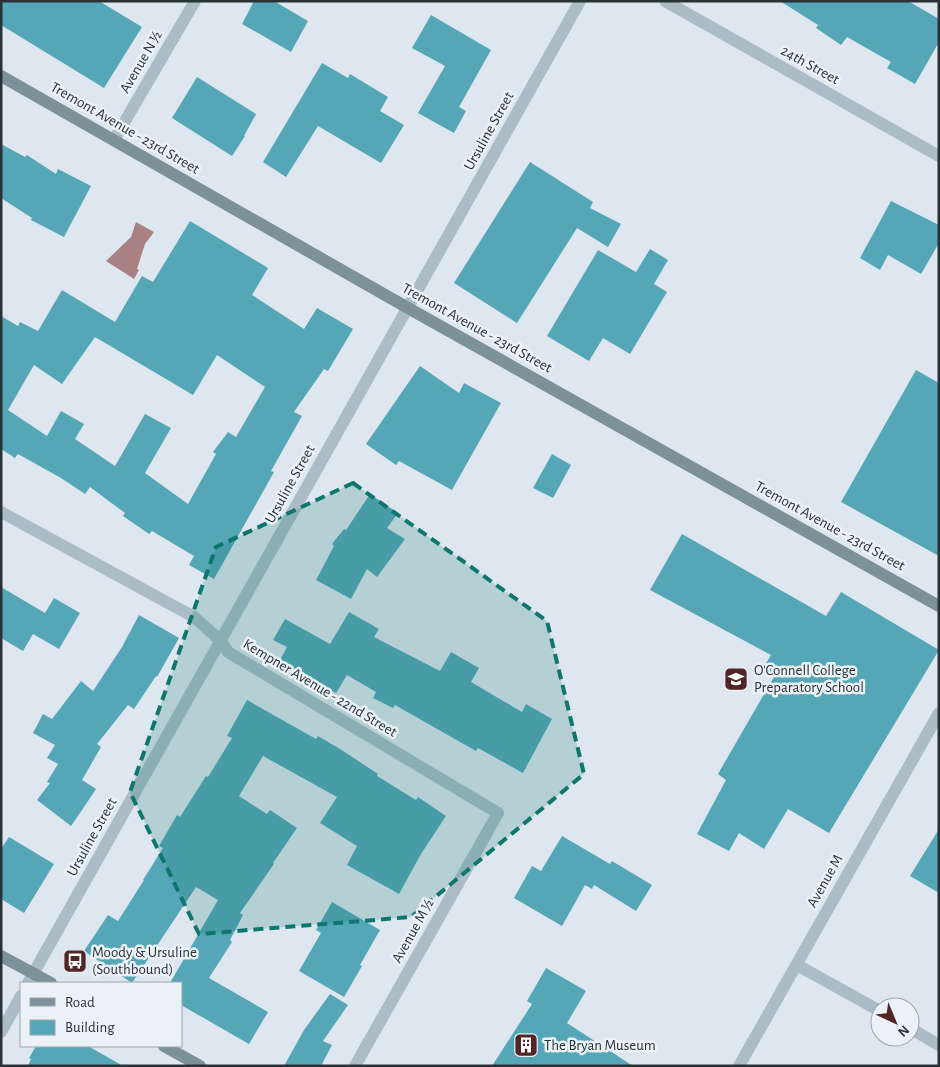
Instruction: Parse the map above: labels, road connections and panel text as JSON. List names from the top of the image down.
{
  "streets": {
    "street": [
      "Avenue N ½",
      "24th Street",
      "Tremont Avenue - 23rd Street",
      "Ursuline Street",
      "Kempner Avenue - 22nd Street",
      "Avenue M",
      "Avenue M ½"
    ]
  },
  "crossings": [
    ["Avenue N ½", "Tremont Avenue - 23rd Street"],
    ["Tremont Avenue - 23rd Street", "Ursuline Street"],
    ["Ursuline Street", "Kempner Avenue - 22nd Street"],
    ["Kempner Avenue - 22nd Street", "Avenue M ½"]
  ],
  "places": {
    "school or university": ["O'Connell College Preparatory School"],
    "bus stop": ["Moody & Ursuline (Southbound)"],
    "building": ["The Bryan Museum"]
  },
  "legend": ["Road", "Building"],
  "north": "bottom right"
}
